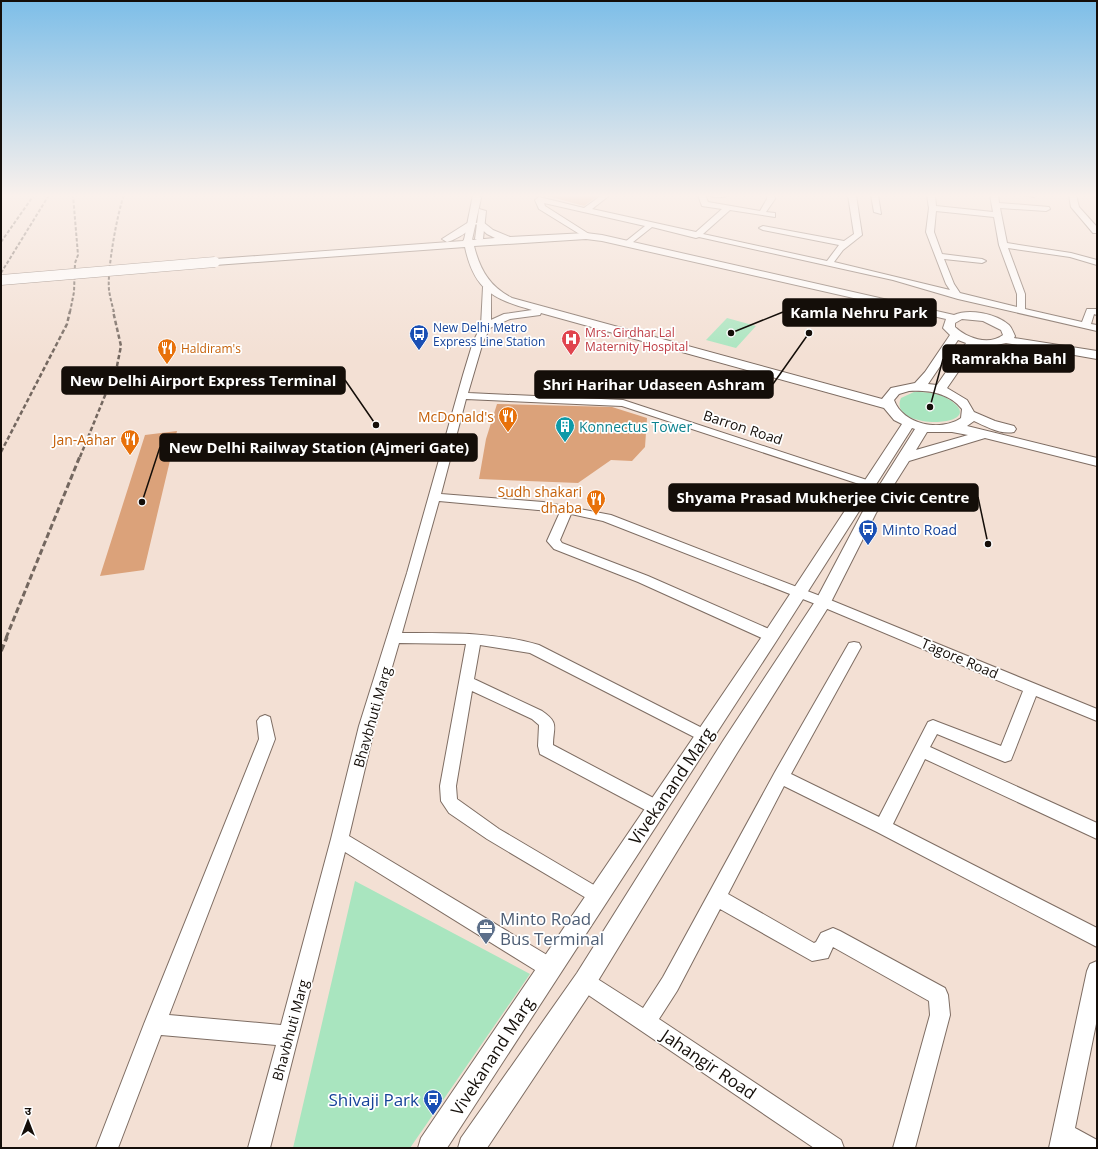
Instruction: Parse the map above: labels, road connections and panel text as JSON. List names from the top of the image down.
{
  "streets": {
    "main road": ["Vivekanand Marg"],
    "street": [
      "Barron Road",
      "Tagore Road",
      "Bhavbhuti Marg",
      "Jahangir Road"
    ]
  },
  "crossings": [
    ["Barron Road", "Bhavbhuti Marg"],
    ["Barron Road", "Vivekanand Marg"],
    ["Tagore Road", "Bhavbhuti Marg"],
    ["Tagore Road", "Vivekanand Marg"],
    ["Vivekanand Marg", "Jahangir Road"]
  ],
  "places": {
    "other": [
      "Kamla Nehru Park",
      "Shri Harihar Udaseen Ashram",
      "Ramrakha Bahl",
      "New Delhi Airport Express Terminal",
      "New Delhi Railway Station (Ajmeri Gate)",
      "Shyama Prasad Mukherjee Civic Centre"
    ],
    "bus stop": ["New Delhi Metro Express Line Station", "Minto Road", "Shivaji Park"],
    "hospital": ["Mrs. Girdhar Lal Maternity Hospital"],
    "restaurant": [
      "Haldiram's",
      "McDonald's",
      "Jan-Aahar",
      "Sudh shakari dhaba"
    ],
    "building": ["Konnectus Tower"],
    "office": ["Minto Road Bus Terminal"]
  },
  "north": "top"
}
